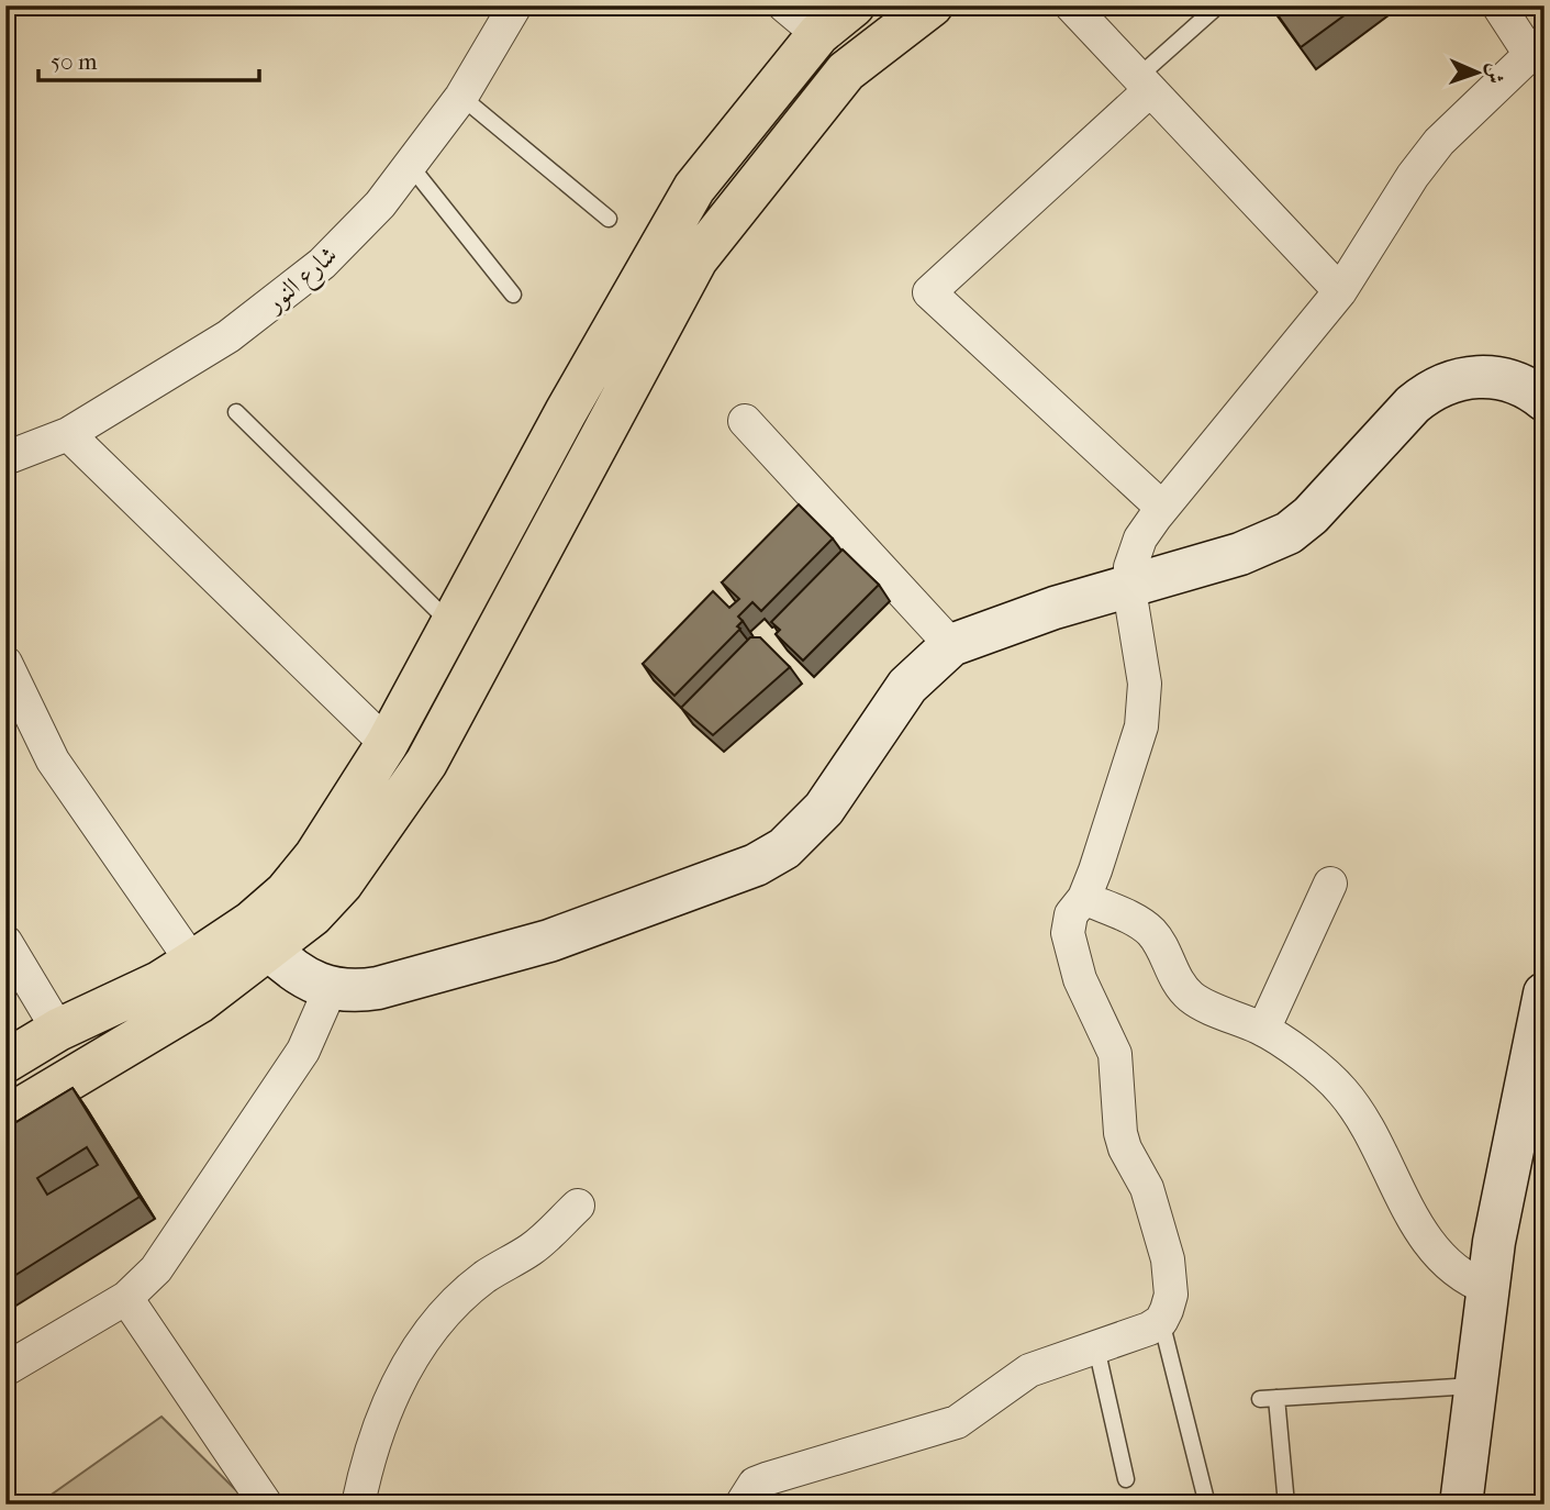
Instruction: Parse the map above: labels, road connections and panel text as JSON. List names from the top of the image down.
{
  "streets": {
    "street": ["شارع النور"]
  },
  "scale_bar": "50 m",
  "north": "right"
}
